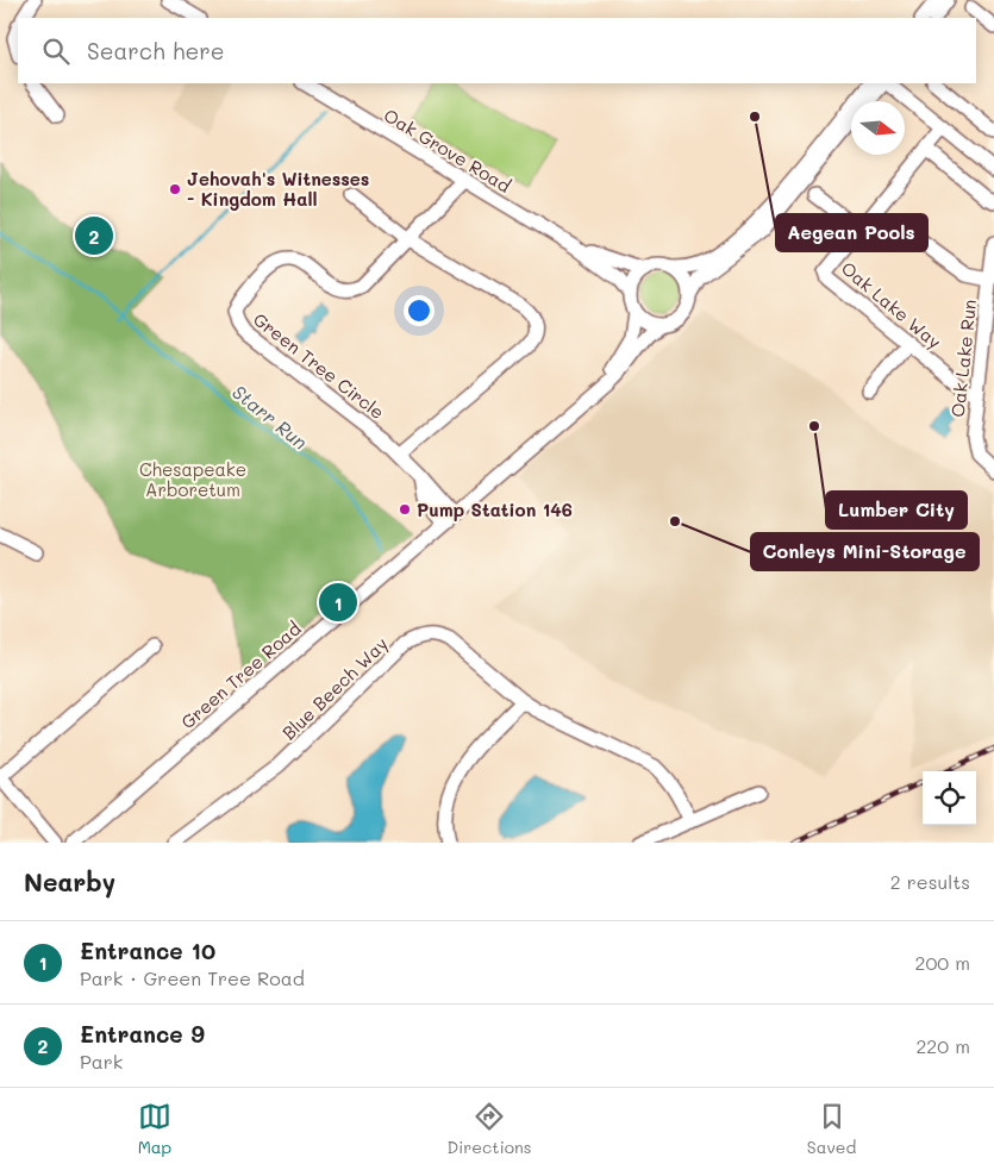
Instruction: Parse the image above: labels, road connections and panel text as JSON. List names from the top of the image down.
{
  "streets": {
    "street": [
      "Oak Grove Road",
      "Oak Lake Way",
      "Oak Lake Run",
      "Green Tree Circle",
      "Green Tree Road",
      "Blue Beech Way"
    ]
  },
  "crossings": [
    ["Oak Grove Road", "Green Tree Circle"],
    ["Oak Grove Road", "Green Tree Road"],
    ["Oak Lake Way", "Oak Lake Run"],
    ["Green Tree Circle", "Green Tree Road"]
  ],
  "water": ["Starr Run"],
  "parks": ["Chesapeake Arboretum"],
  "places": [
    "Aegean Pools",
    "Jehovah's Witnesses - Kingdom Hall",
    "Lumber City",
    "Pump Station 146",
    "Conleys Mini-Storage"
  ],
  "north": "right",
  "page": {
    "search": "Search here",
    "pins": ["2", "1"],
    "heading": ["Nearby", "2 results"],
    "list": [
      {
        "mark": "1",
        "name": "Entrance 10",
        "note": "Park · Green Tree Road",
        "value": "200 m"
      },
      {
        "mark": "2",
        "name": "Entrance 9",
        "note": "Park",
        "value": "220 m"
      }
    ],
    "nav": ["Map", "Directions", "Saved"]
  }
}
